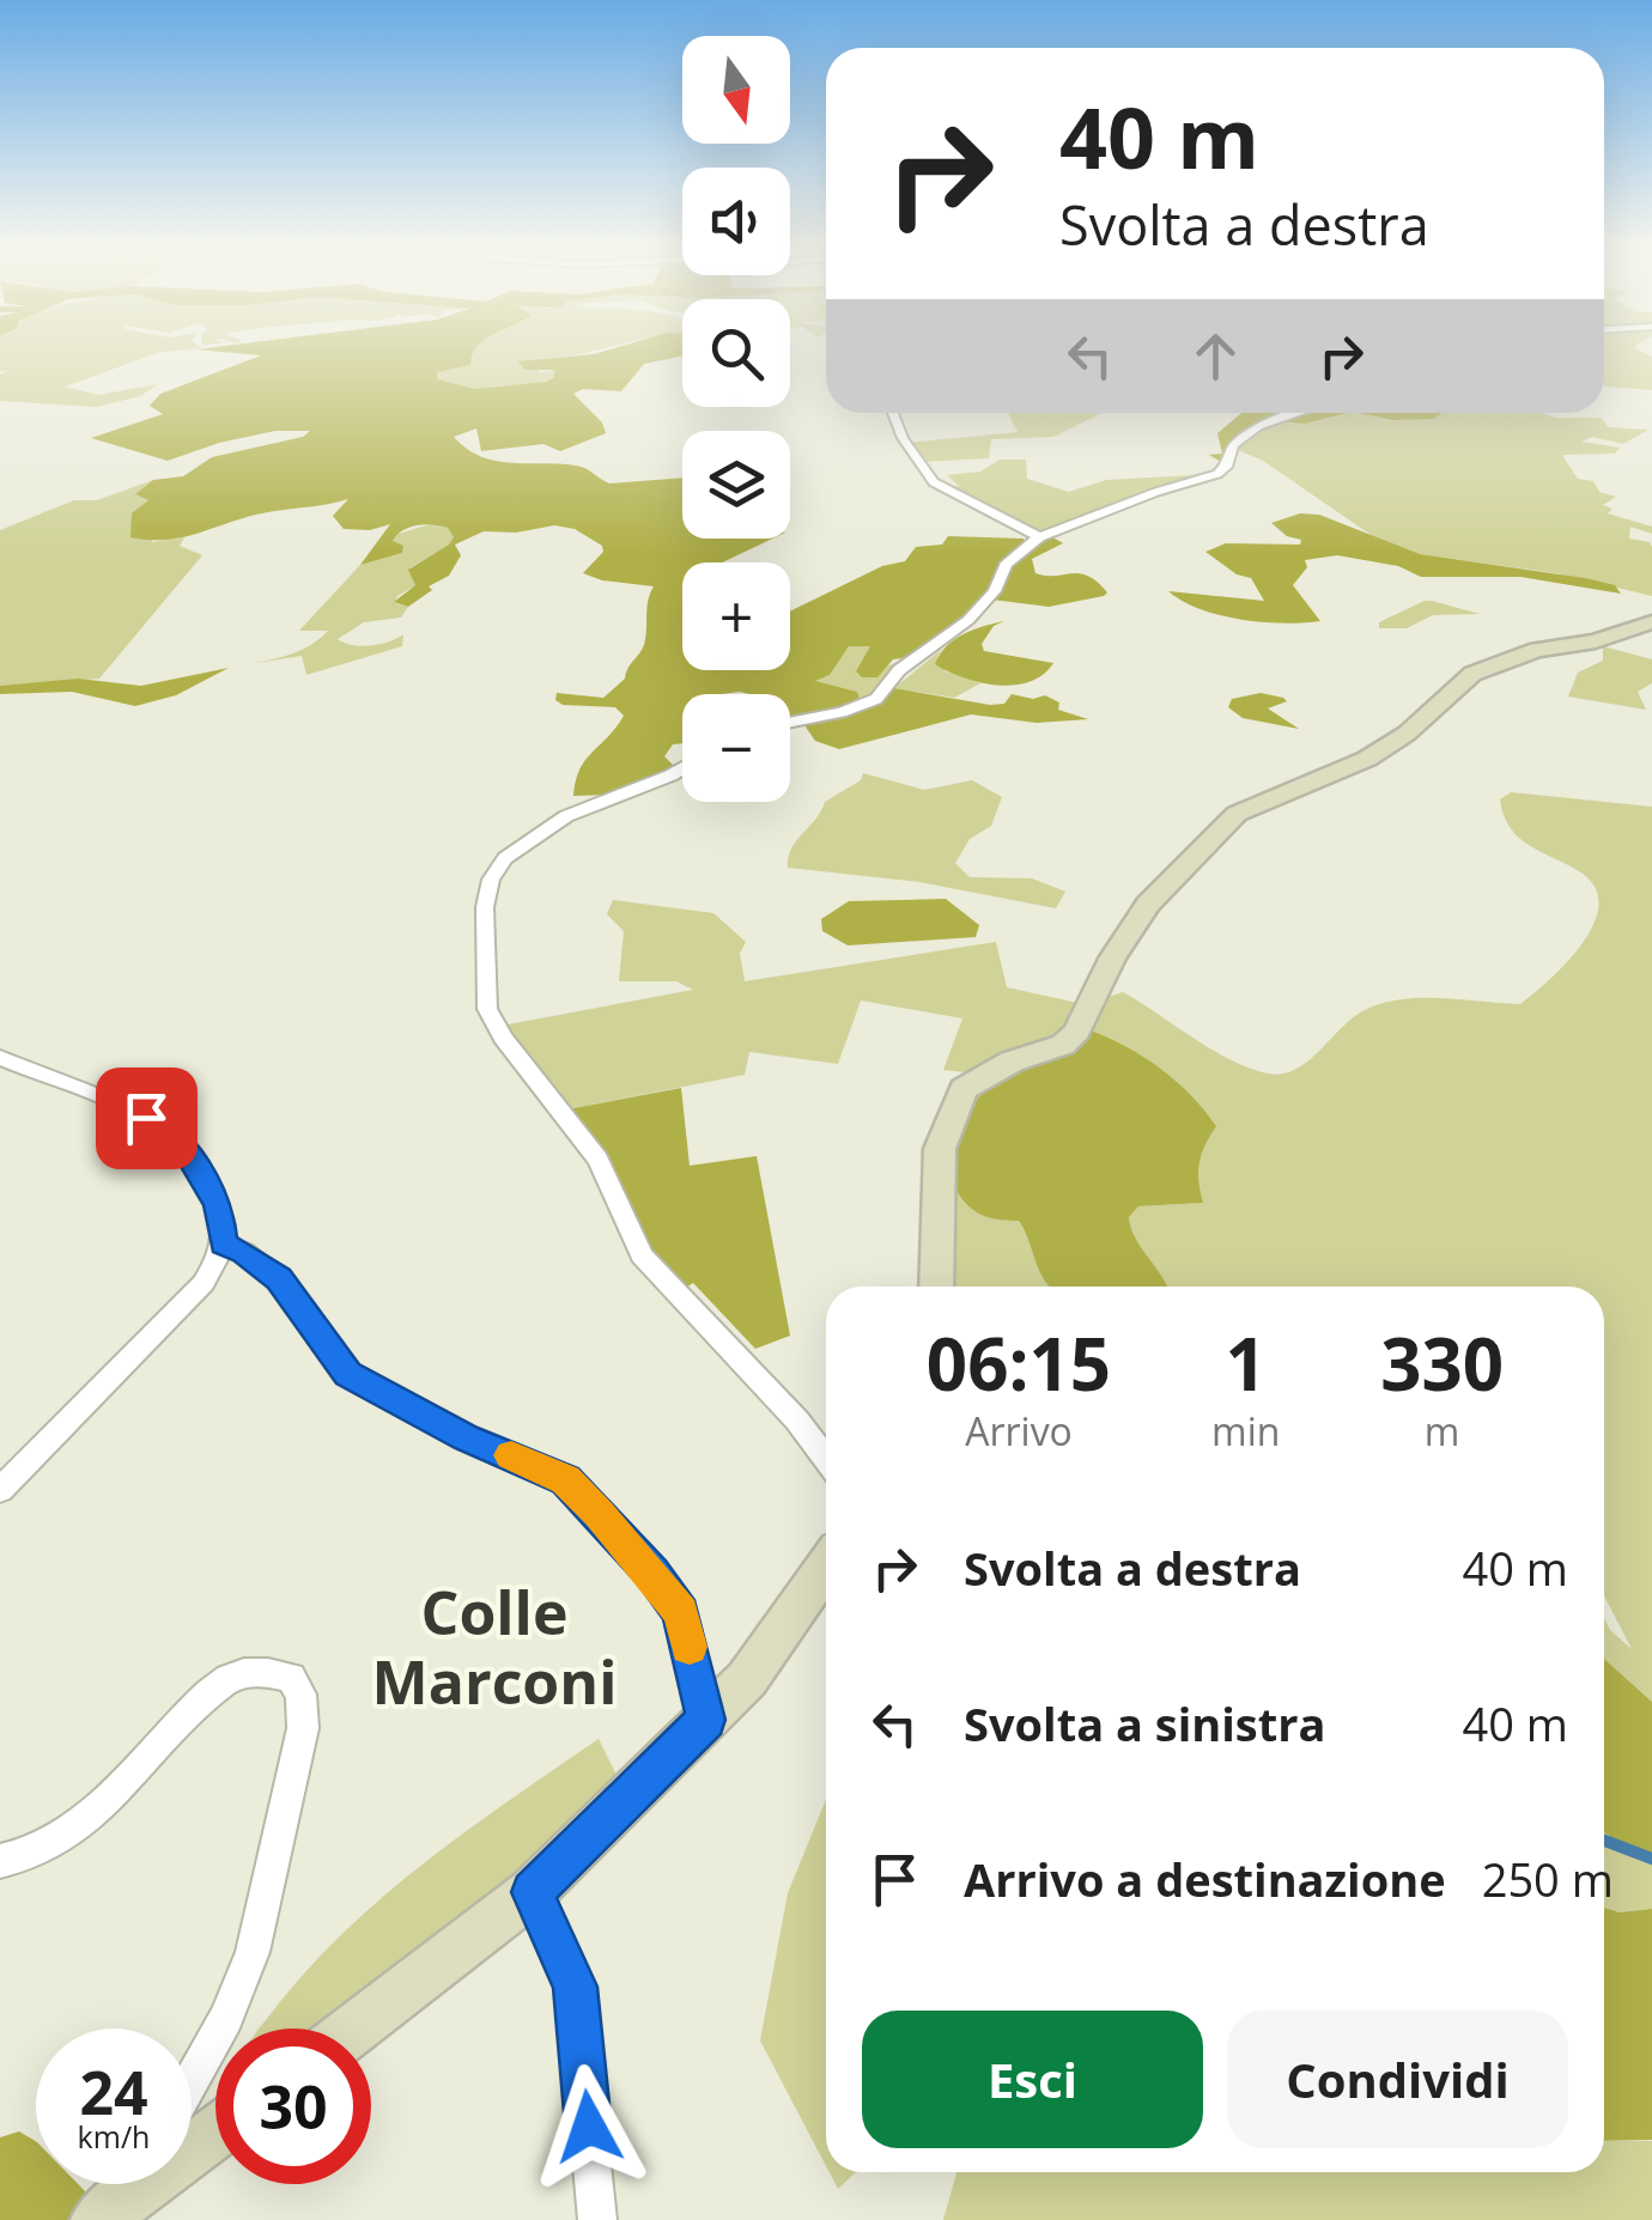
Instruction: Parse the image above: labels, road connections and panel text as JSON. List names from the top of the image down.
{
  "districts": ["Colle Marconi"],
  "north": "bottom",
  "page": {
    "map_buttons": ["+", "−"],
    "turn": ["40 m", "Svolta a destra"],
    "eta": [
      "06:15",
      "Arrivo",
      "1",
      "min",
      "330",
      "m"
    ],
    "list": [
      {
        "name": "Svolta a destra",
        "value": "40 m"
      },
      {
        "name": "Svolta a sinistra",
        "value": "40 m"
      },
      {
        "name": "Arrivo a destinazione",
        "value": "250 m"
      }
    ],
    "buttons": ["Esci", "Condividi"],
    "speed": "24 km/h",
    "limit": "30"
  }
}
